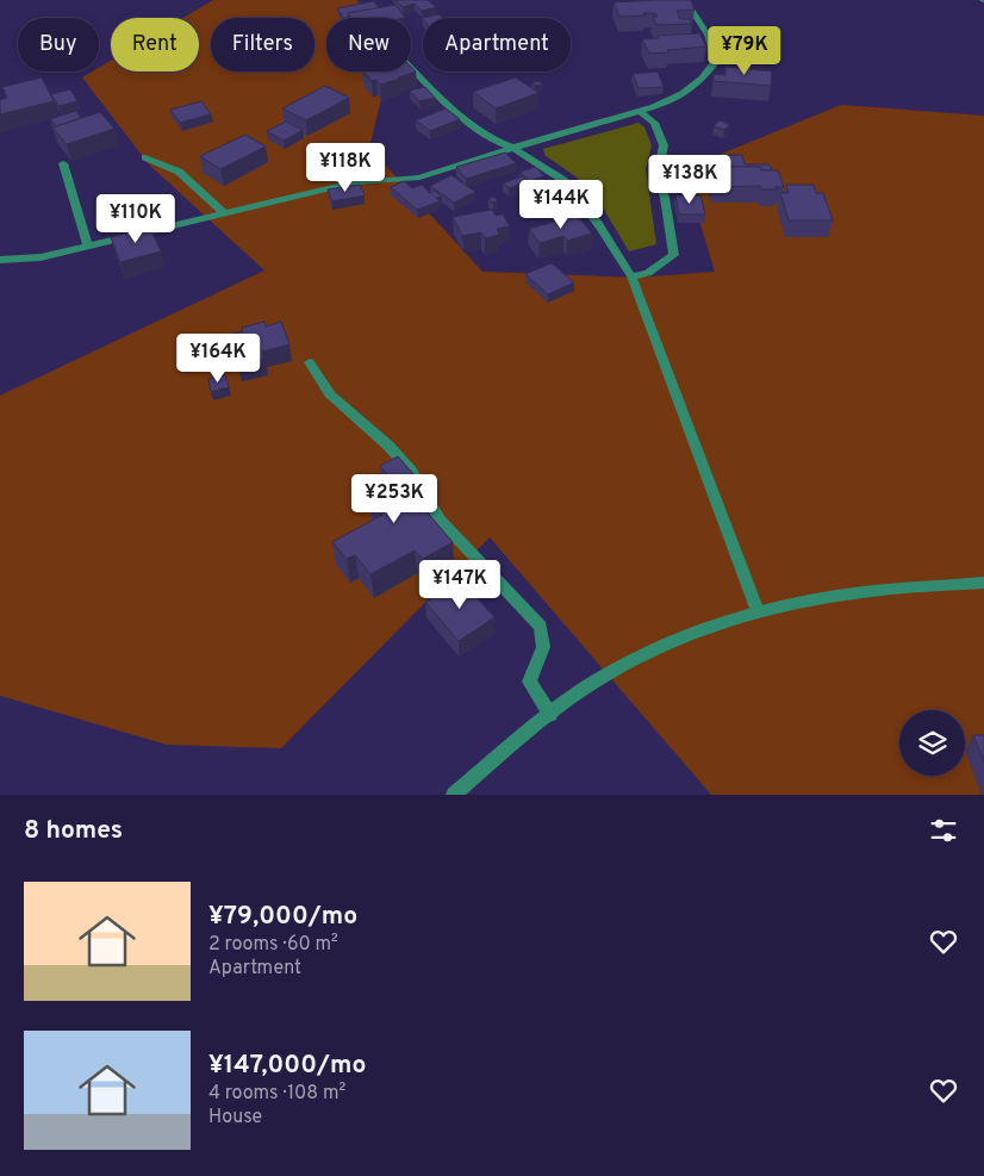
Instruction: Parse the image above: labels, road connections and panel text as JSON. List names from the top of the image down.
{
  "page": {
    "chip": [
      "Buy",
      "Rent",
      "Filters",
      "New",
      "Apartment"
    ],
    "price": [
      "¥79K",
      "¥118K",
      "¥138K",
      "¥144K",
      "¥110K",
      "¥164K",
      "¥253K",
      "¥147K"
    ],
    "heading": "8 homes",
    "list": [
      {
        "name": "¥79,000/mo",
        "note": "2 rooms · 60 m² · Apartment"
      },
      {
        "name": "¥147,000/mo",
        "note": "4 rooms · 108 m² · House"
      }
    ]
  }
}
